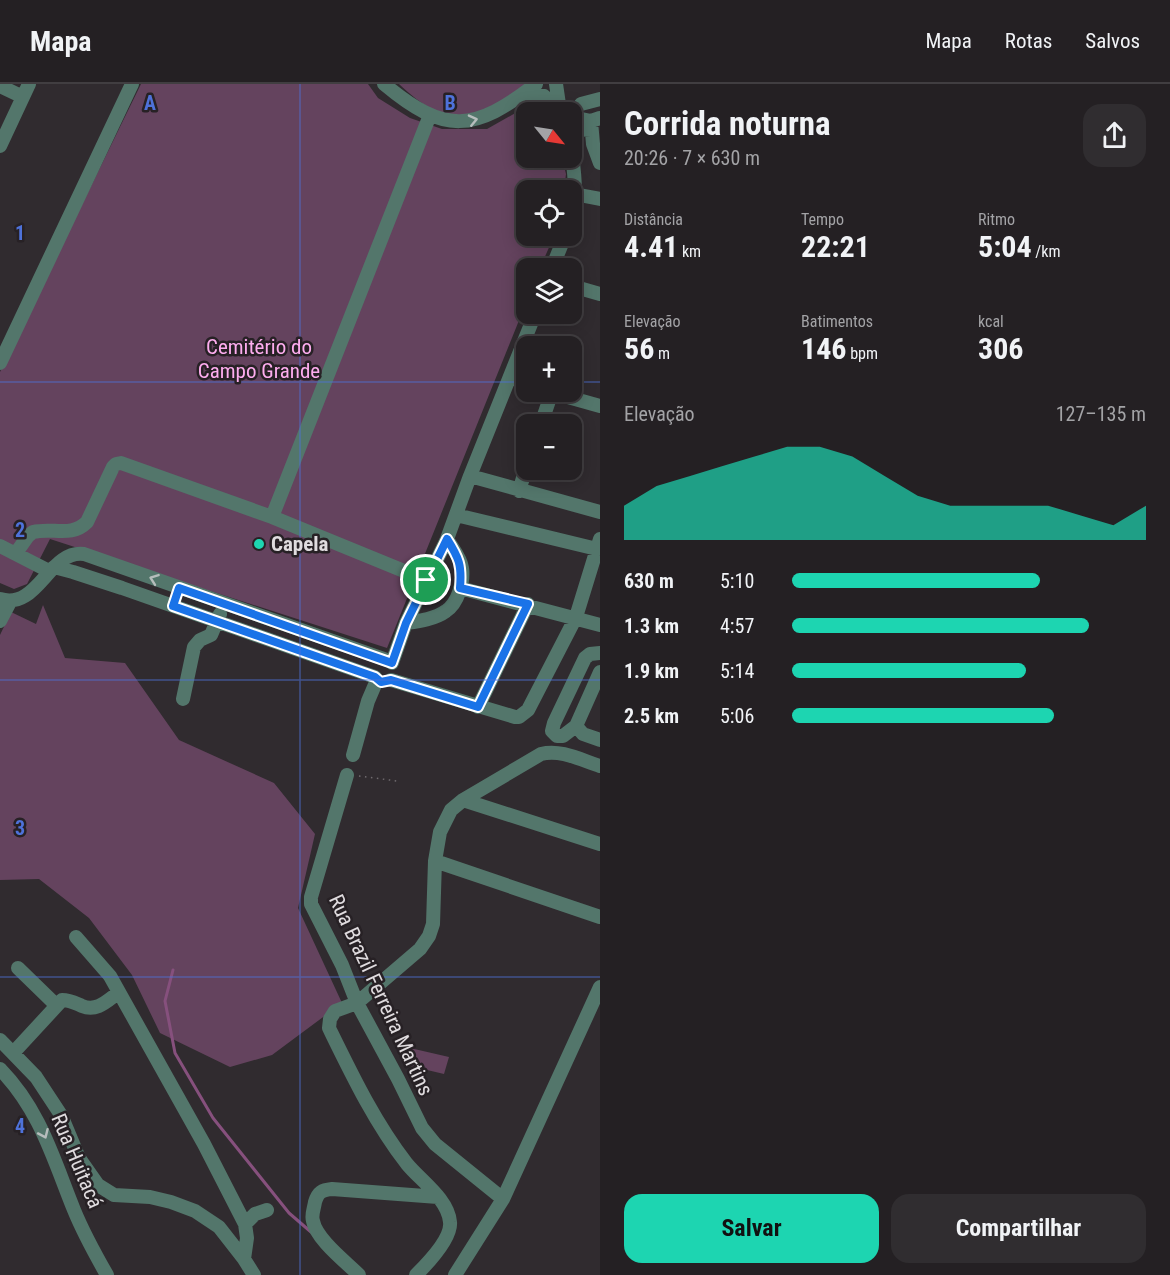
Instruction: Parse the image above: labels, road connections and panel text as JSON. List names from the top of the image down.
{
  "streets": {
    "street": ["Rua Brazil Ferreira Martins", "Rua Huitacá"]
  },
  "one_way": ["Rua Huitacá"],
  "parks": ["Cemitério do Campo Grande"],
  "places": ["Capela"],
  "north": "bottom right",
  "page": {
    "header": "Mapa",
    "nav": ["Mapa", "Rotas", "Salvos"],
    "heading": ["Corrida noturna", "20:26 · 7 × 630 m"],
    "map_buttons": ["+", "−"],
    "stats": [
      ["Distância", "4.41 km"],
      ["Tempo", "22:21"],
      ["Ritmo", "5:04 /km"],
      ["Elevação", "56 m"],
      ["Batimentos", "146 bpm"],
      ["kcal", "306"]
    ],
    "chart": ["Elevação", "127–135 m"],
    "list": [
      {
        "name": "630 m",
        "note": "5:10"
      },
      {
        "name": "1.3 km",
        "note": "4:57"
      },
      {
        "name": "1.9 km",
        "note": "5:14"
      },
      {
        "name": "2.5 km",
        "note": "5:06"
      }
    ],
    "buttons": ["Salvar", "Compartilhar"]
  },
  "grid": {
    "columns": ["A", "B"],
    "rows": [
      "1",
      "2",
      "3",
      "4"
    ]
  }
}
